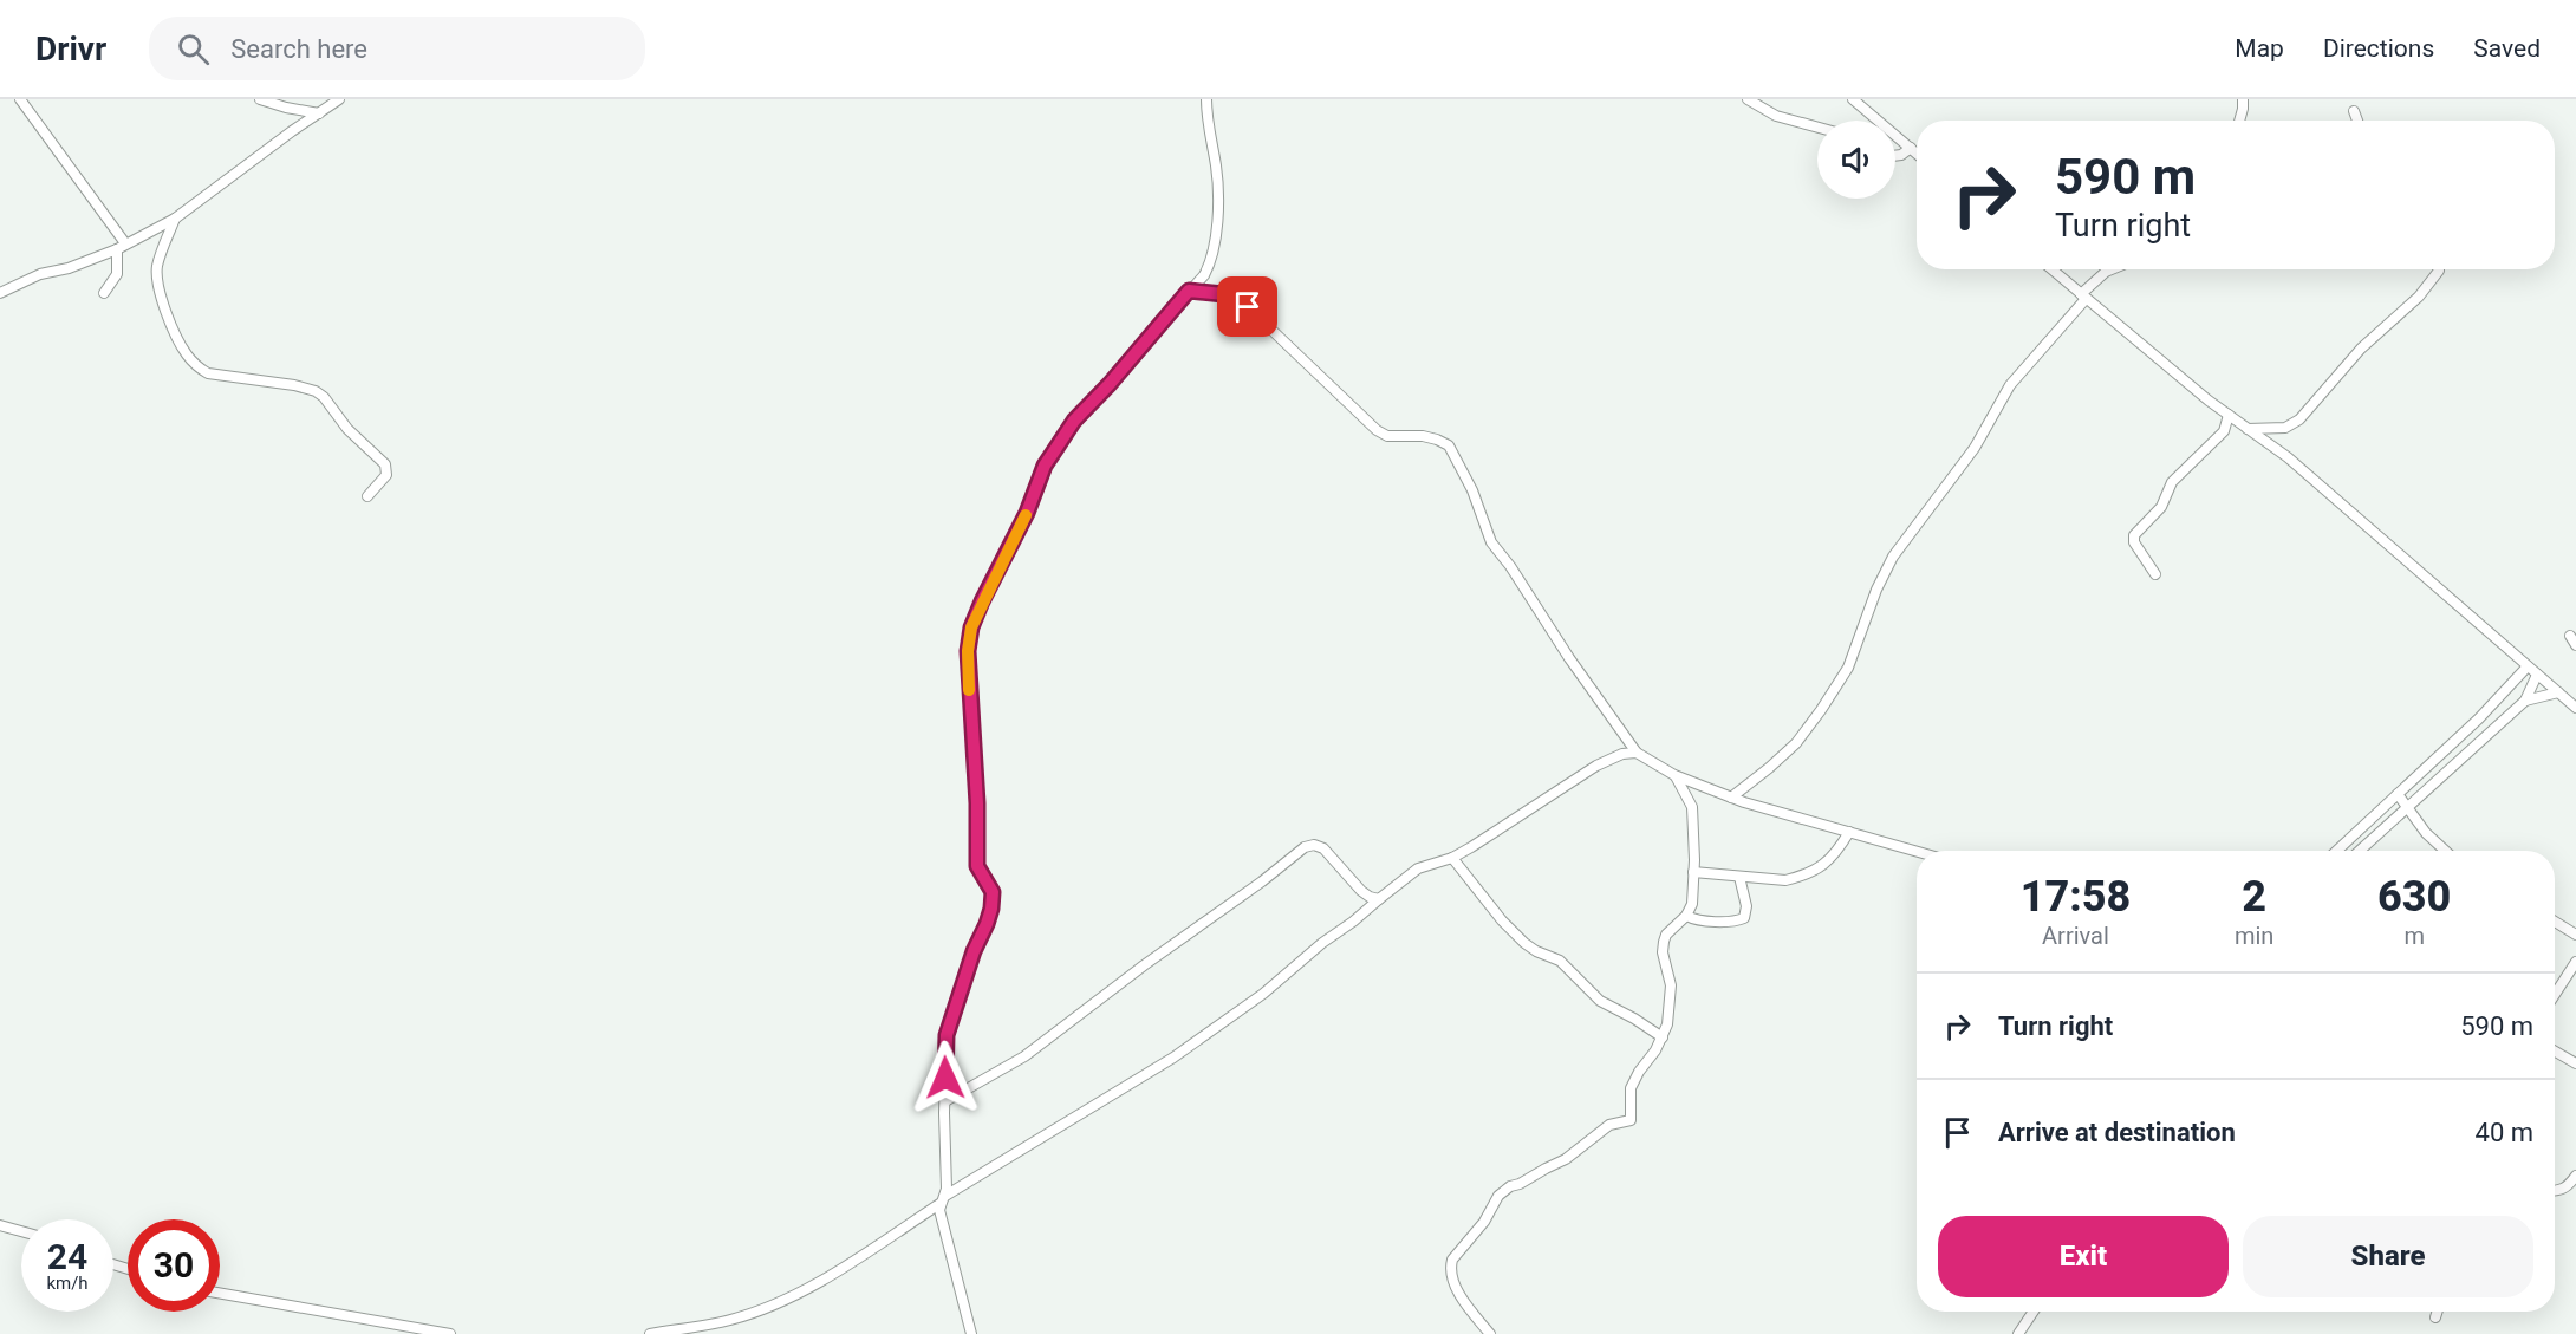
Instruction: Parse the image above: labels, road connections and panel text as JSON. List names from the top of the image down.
{
  "page": {
    "header": "Drivr",
    "search": "Search here",
    "nav": ["Map", "Directions", "Saved"],
    "turn": ["590 m", "Turn right"],
    "eta": [
      "17:58",
      "Arrival",
      "2",
      "min",
      "630",
      "m"
    ],
    "list": [
      {
        "name": "Turn right",
        "value": "590 m"
      },
      {
        "name": "Arrive at destination",
        "value": "40 m"
      }
    ],
    "buttons": ["Exit", "Share"],
    "speed": "24 km/h",
    "limit": "30"
  }
}
